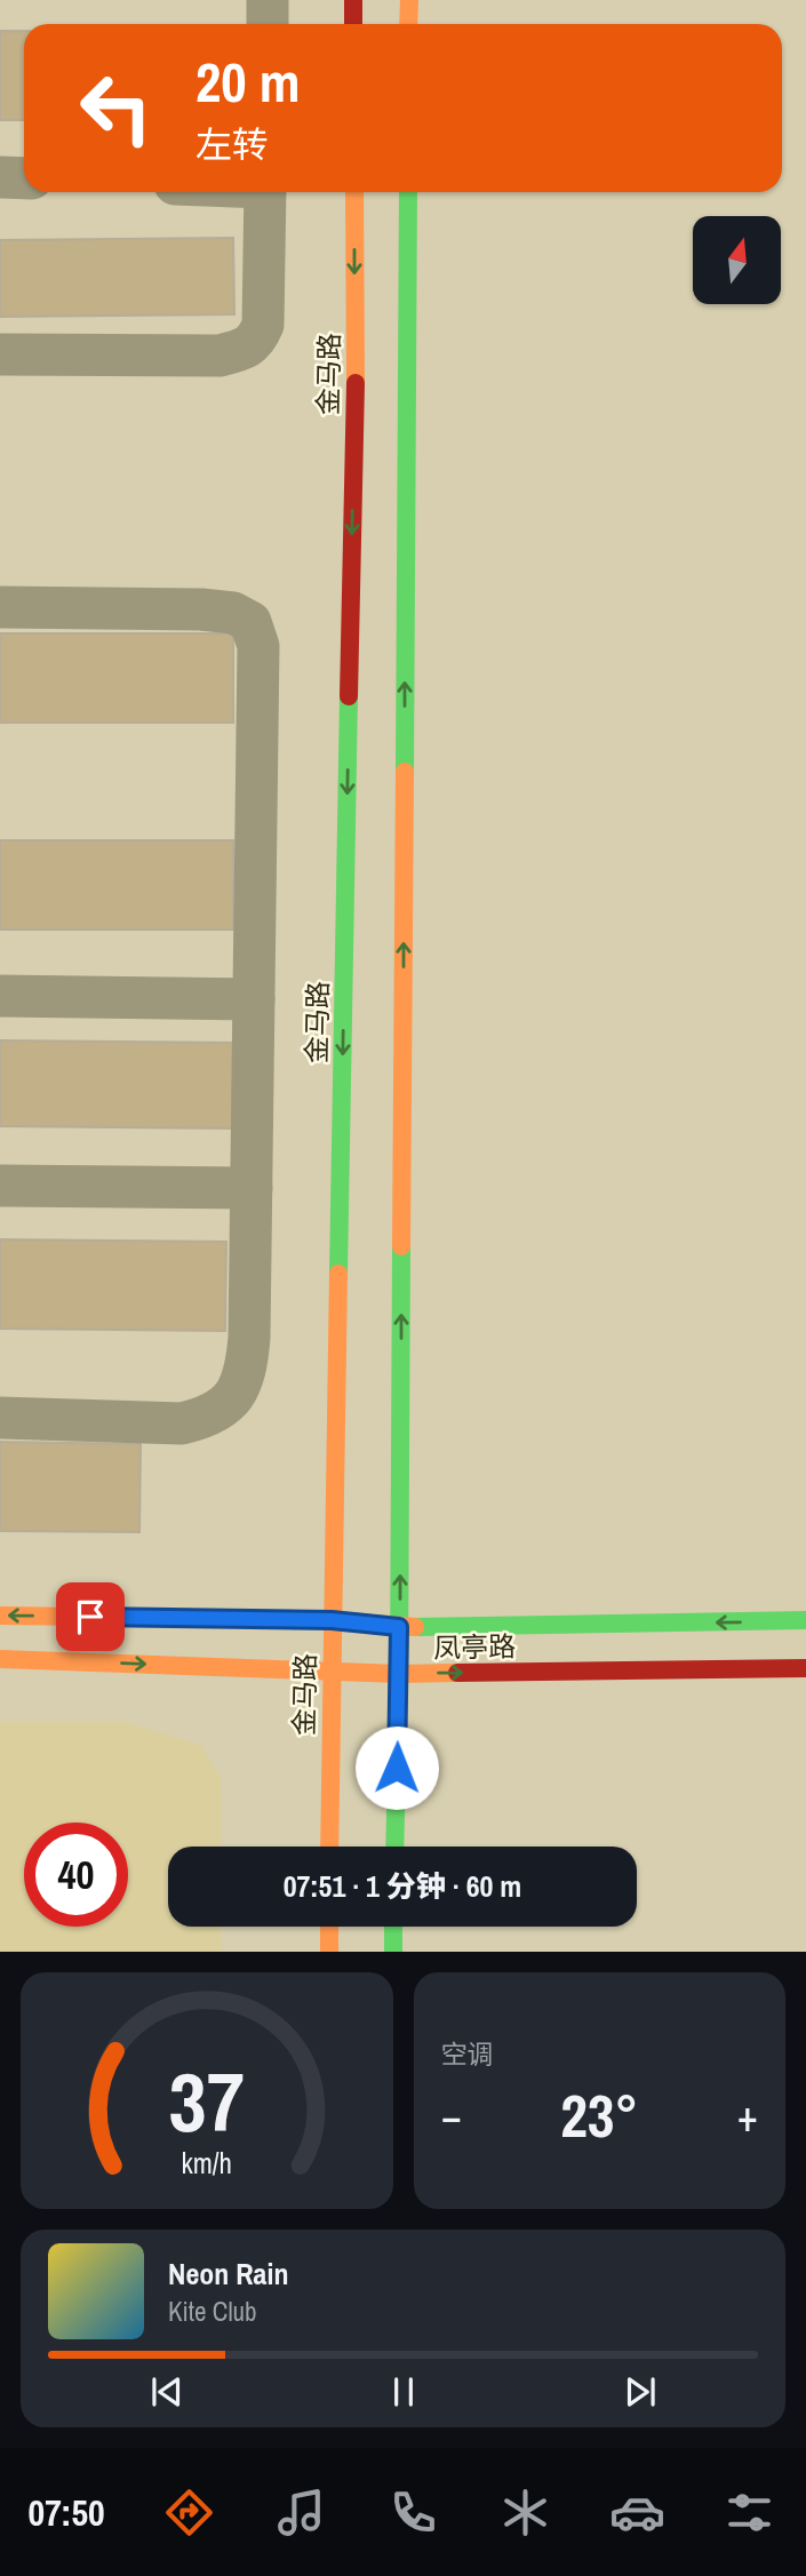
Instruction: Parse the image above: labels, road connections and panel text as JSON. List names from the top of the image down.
{
  "streets": {
    "street": ["金马路", "凤亭路"]
  },
  "crossings": [
    ["金马路", "凤亭路"]
  ],
  "north": "top",
  "page": {
    "turn": ["20 m", "左转"],
    "limit": "40",
    "trip": "07:51 · 1 分钟 · 60 m",
    "tile": "空调",
    "heat": ["−", "23°", "+"],
    "song": ["Neon Rain", "Kite Club"],
    "tabs": "07:50",
    "gauge": ["37", "km/h"]
  }
}
